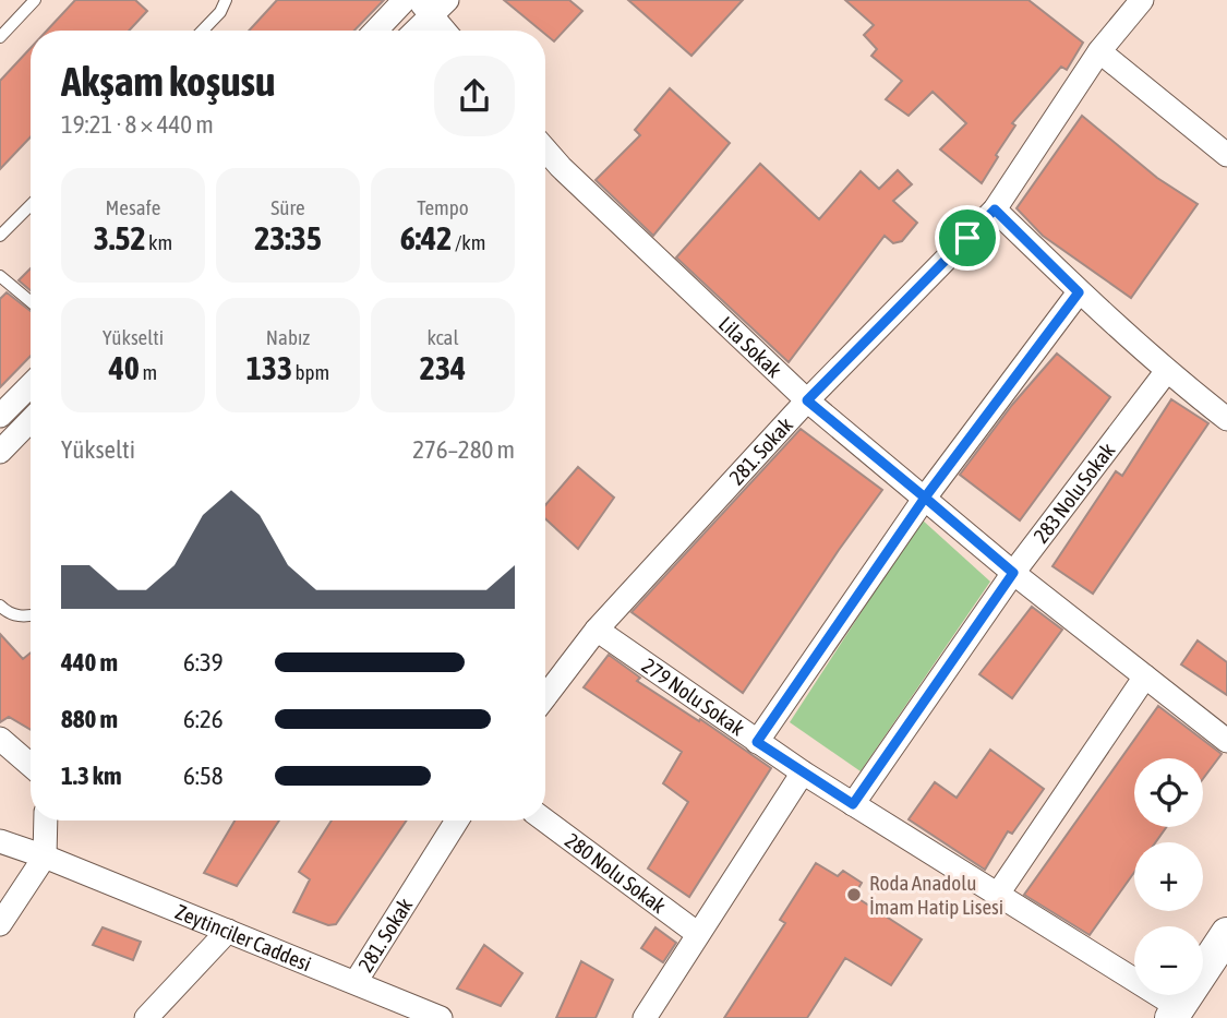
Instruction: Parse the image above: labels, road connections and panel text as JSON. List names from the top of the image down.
{
  "streets": {
    "street": [
      "Lila Sokak",
      "281. Sokak",
      "283 Nolu Sokak",
      "279 Nolu Sokak",
      "280 Nolu Sokak",
      "Zeytinciler Caddesi"
    ]
  },
  "crossings": [
    ["Lila Sokak", "281. Sokak"],
    ["Lila Sokak", "283 Nolu Sokak"],
    ["281. Sokak", "279 Nolu Sokak"],
    ["281. Sokak", "Zeytinciler Caddesi"],
    ["283 Nolu Sokak", "279 Nolu Sokak"]
  ],
  "places": ["Roda Anadolu İmam Hatip Lisesi"],
  "page": {
    "heading": ["Akşam koşusu", "19:21 · 8 × 440 m"],
    "stats": [
      ["Mesafe", "3.52 km"],
      ["Süre", "23:35"],
      ["Tempo", "6:42 /km"],
      ["Yükselti", "40 m"],
      ["Nabız", "133 bpm"],
      ["kcal", "234"]
    ],
    "chart": ["Yükselti", "276–280 m"],
    "list": [
      {
        "name": "440 m",
        "note": "6:39"
      },
      {
        "name": "880 m",
        "note": "6:26"
      },
      {
        "name": "1.3 km",
        "note": "6:58"
      }
    ],
    "map_buttons": ["+", "−"]
  }
}
